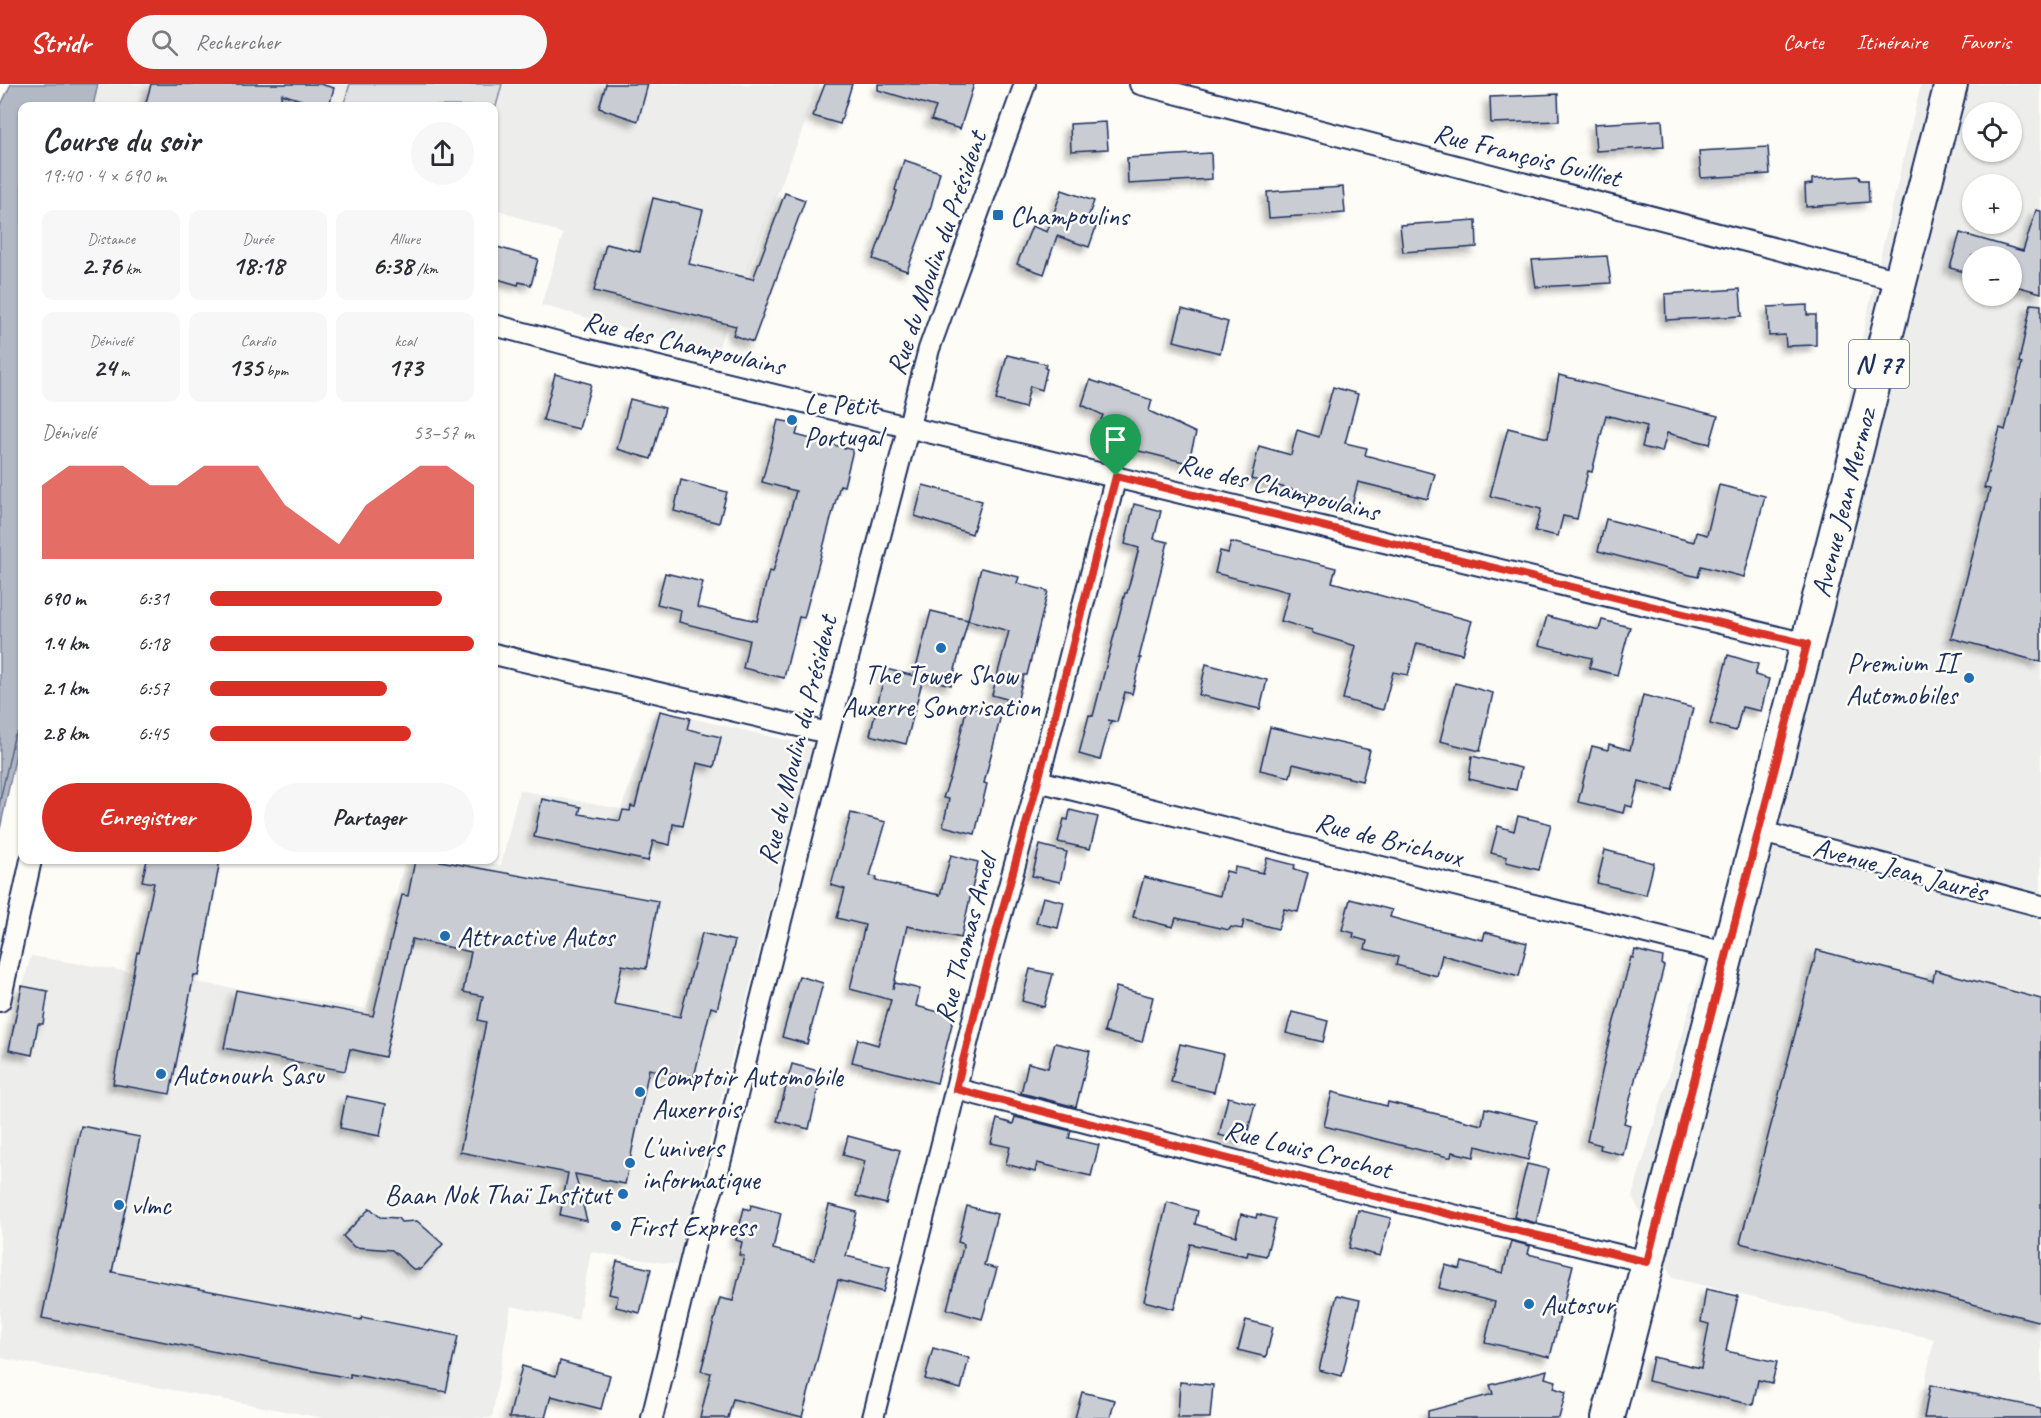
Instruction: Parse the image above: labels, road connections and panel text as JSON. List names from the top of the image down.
{
  "streets": {
    "main road": ["N 77", "Avenue Jean Mermoz"],
    "street": [
      "Rue François Guilliet",
      "Rue du Moulin du Président",
      "Rue des Champoulains",
      "Rue de Brichoux",
      "Avenue Jean Jaurès",
      "Rue Thomas Ancel",
      "Rue Louis Crochot"
    ]
  },
  "crossings": [
    ["Rue François Guilliet", "Avenue Jean Mermoz"],
    ["Rue du Moulin du Président", "Rue des Champoulains"],
    ["Rue des Champoulains", "N 77"],
    ["Rue des Champoulains", "Avenue Jean Mermoz"],
    ["Rue des Champoulains", "Rue Thomas Ancel"],
    ["N 77", "Avenue Jean Mermoz"],
    ["N 77", "Rue de Brichoux"],
    ["N 77", "Avenue Jean Jaurès"],
    ["N 77", "Rue Louis Crochot"],
    ["Rue de Brichoux", "Rue Thomas Ancel"],
    ["Rue Thomas Ancel", "Rue Louis Crochot"]
  ],
  "places": {
    "transit": ["Champoulins"],
    "other": [
      "Le Petit Portugal",
      "The Tower Show Auxerre Sonorisation",
      "Premium II Automobiles",
      "Attractive Autos",
      "Autonourh Sasu",
      "Comptoir Automobile Auxerrois",
      "L'univers informatique",
      "Baan Nok Thaï Institut",
      "vlmc",
      "First Express",
      "Autosur"
    ]
  },
  "page": {
    "header": "Stridr",
    "search": "Rechercher",
    "nav": ["Carte", "Itinéraire", "Favoris"],
    "map_buttons": ["+", "−"],
    "heading": ["Course du soir", "19:40 · 4 × 690 m"],
    "stats": [
      ["Distance", "2.76 km"],
      ["Durée", "18:18"],
      ["Allure", "6:38 /km"],
      ["Dénivelé", "24 m"],
      ["Cardio", "135 bpm"],
      ["kcal", "173"]
    ],
    "chart": ["Dénivelé", "53–57 m"],
    "list": [
      {
        "name": "690 m",
        "note": "6:31"
      },
      {
        "name": "1.4 km",
        "note": "6:18"
      },
      {
        "name": "2.1 km",
        "note": "6:57"
      },
      {
        "name": "2.8 km",
        "note": "6:45"
      }
    ],
    "buttons": ["Enregistrer", "Partager"]
  }
}
